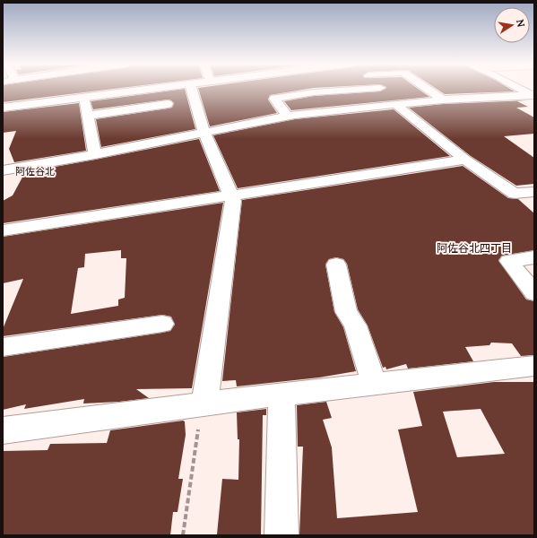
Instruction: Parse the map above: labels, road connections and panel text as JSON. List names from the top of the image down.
{
  "districts": ["阿佐谷北", "阿佐谷北四丁目"],
  "north": "right"
}
